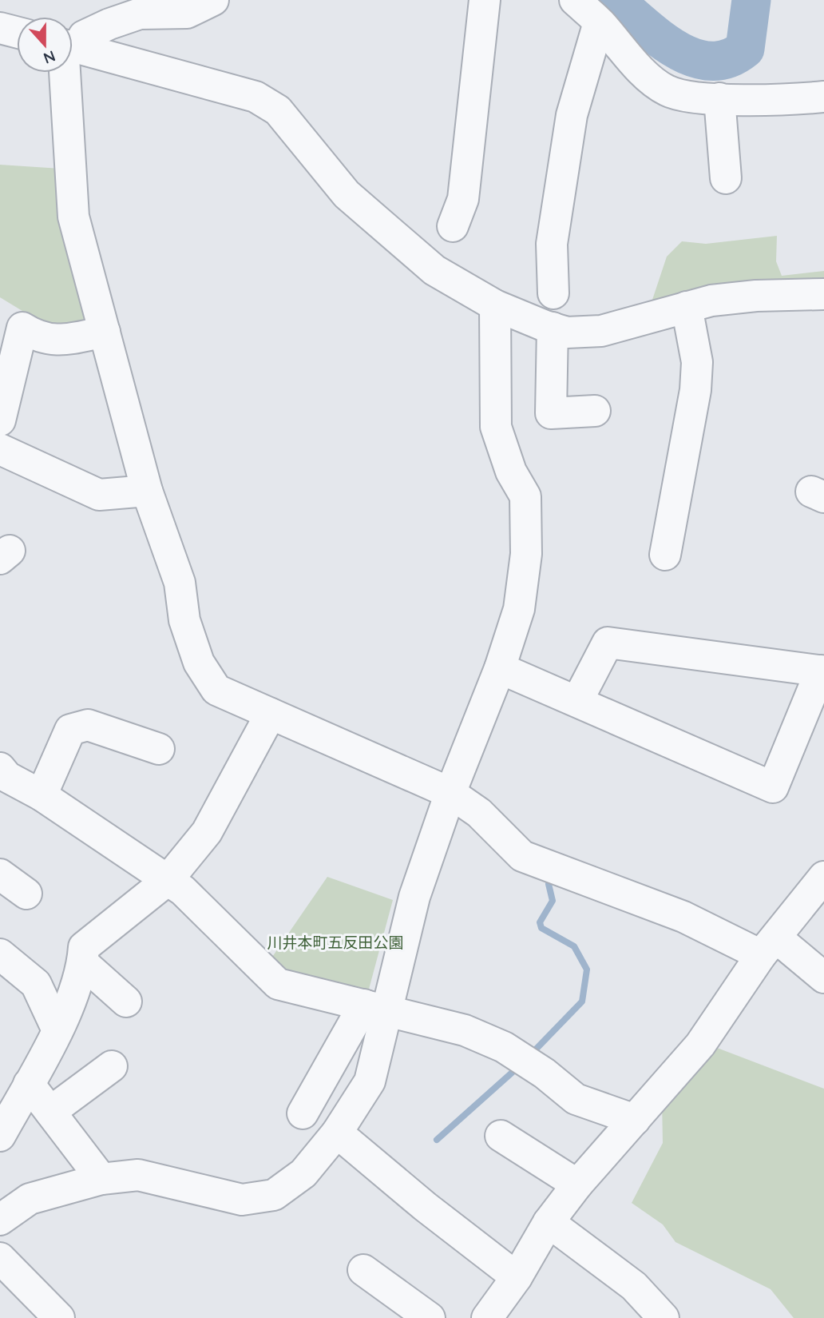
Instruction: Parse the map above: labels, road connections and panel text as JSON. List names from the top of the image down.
{
  "parks": ["川井本町五反田公園"],
  "north": "bottom"
}
